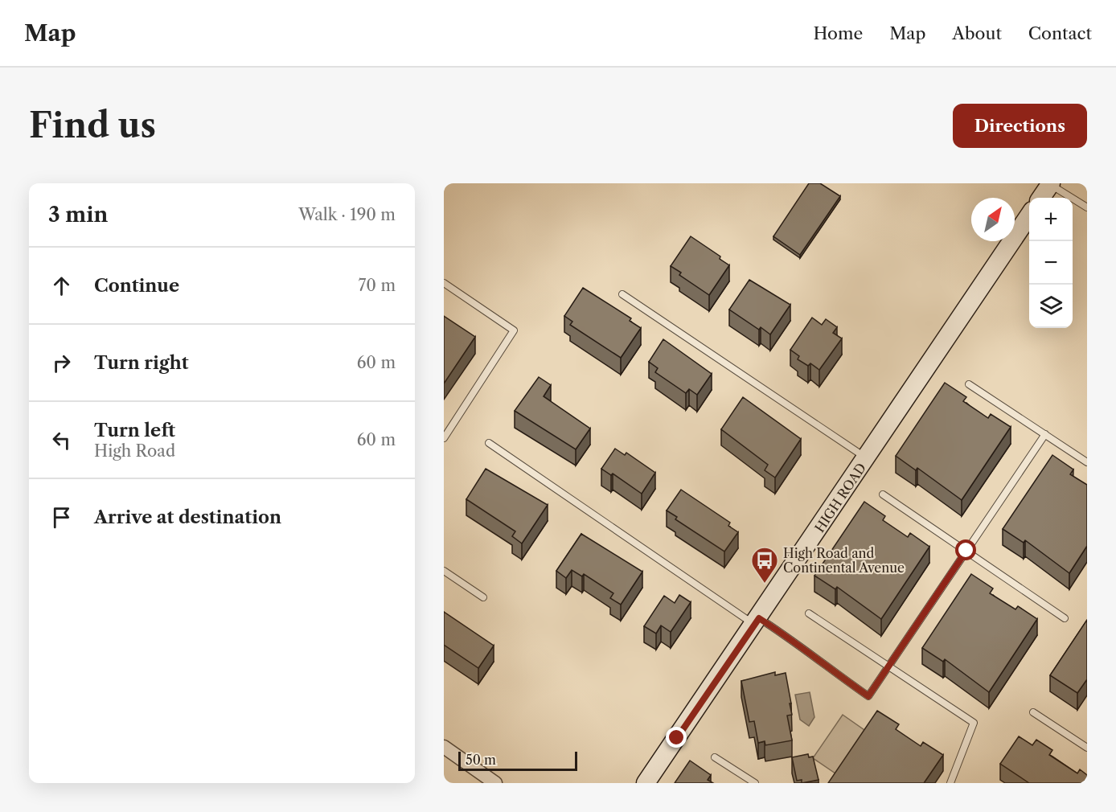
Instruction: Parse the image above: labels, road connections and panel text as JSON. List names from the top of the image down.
{
  "streets": {
    "street": ["HIGH ROAD"]
  },
  "places": {
    "bus stop": ["High Road and Continental Avenue"]
  },
  "scale_bar": "50 m",
  "north": "top right",
  "page": {
    "header": "Map",
    "nav": [
      "Home",
      "Map",
      "About",
      "Contact"
    ],
    "buttons": "Directions",
    "title": "Find us",
    "heading": ["3 min", "Walk · 190 m"],
    "map_buttons": ["+", "−"],
    "list": [
      ["Continue", "70 m"],
      ["Turn right", "60 m"],
      ["Turn left", "High Road", "60 m"],
      "Arrive at destination"
    ],
    "scale": "50 m"
  }
}
